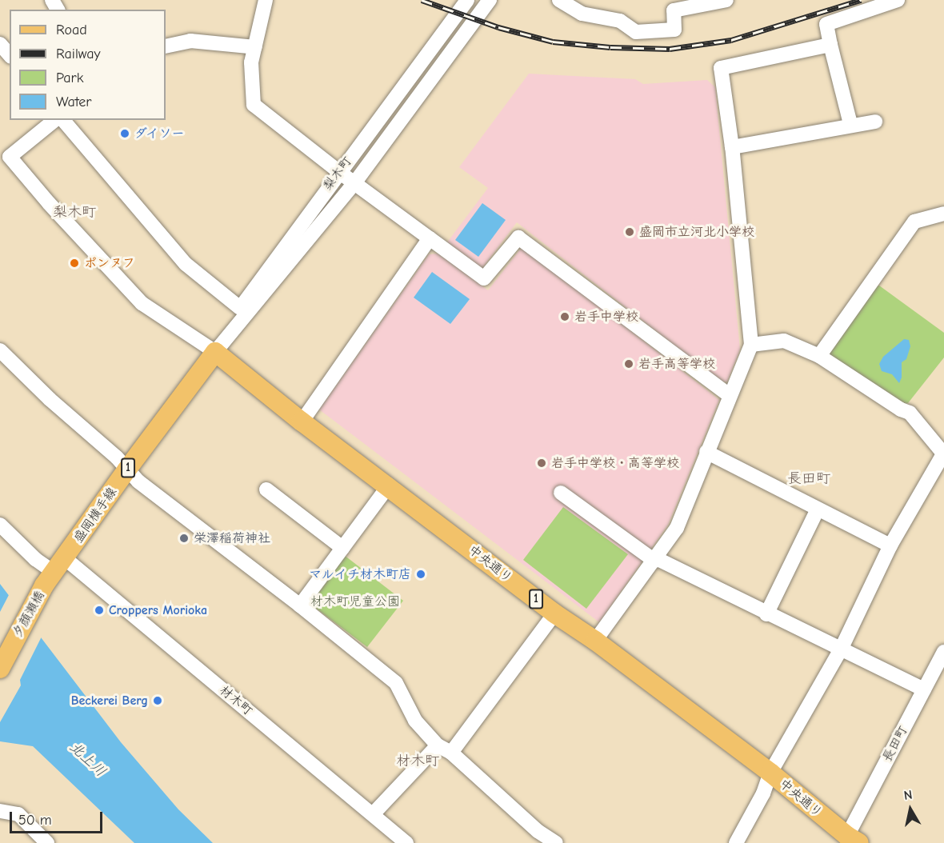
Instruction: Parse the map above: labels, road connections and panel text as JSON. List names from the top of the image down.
{
  "streets": {
    "main road": [
      "1",
      "盛岡横手線",
      "中央通り",
      "夕顔瀬橋"
    ],
    "street": ["梨木町", "材木町", "長田町"]
  },
  "crossings": [
    ["梨木町", "盛岡横手線"],
    ["梨木町", "中央通り"],
    ["盛岡横手線", "中央通り"],
    ["盛岡横手線", "夕顔瀬橋"],
    ["盛岡横手線", "材木町"],
    ["中央通り", "長田町"],
    ["夕顔瀬橋", "材木町"]
  ],
  "districts": ["梨木町", "長田町", "材木町"],
  "water": ["北上川"],
  "parks": ["材木町児童公園"],
  "places": [
    "ダイソー",
    "盛岡市立河北小学校",
    "ポンヌフ",
    "岩手中学校",
    "岩手高等学校",
    "岩手中学校・高等学校",
    "栄澤稲荷神社",
    "マルイチ材木町店",
    "Croppers Morioka",
    "Beckerei Berg"
  ],
  "legend": [
    "Road",
    "Railway",
    "Park",
    "Water"
  ],
  "scale_bar": "50 m",
  "north": "top"
}
